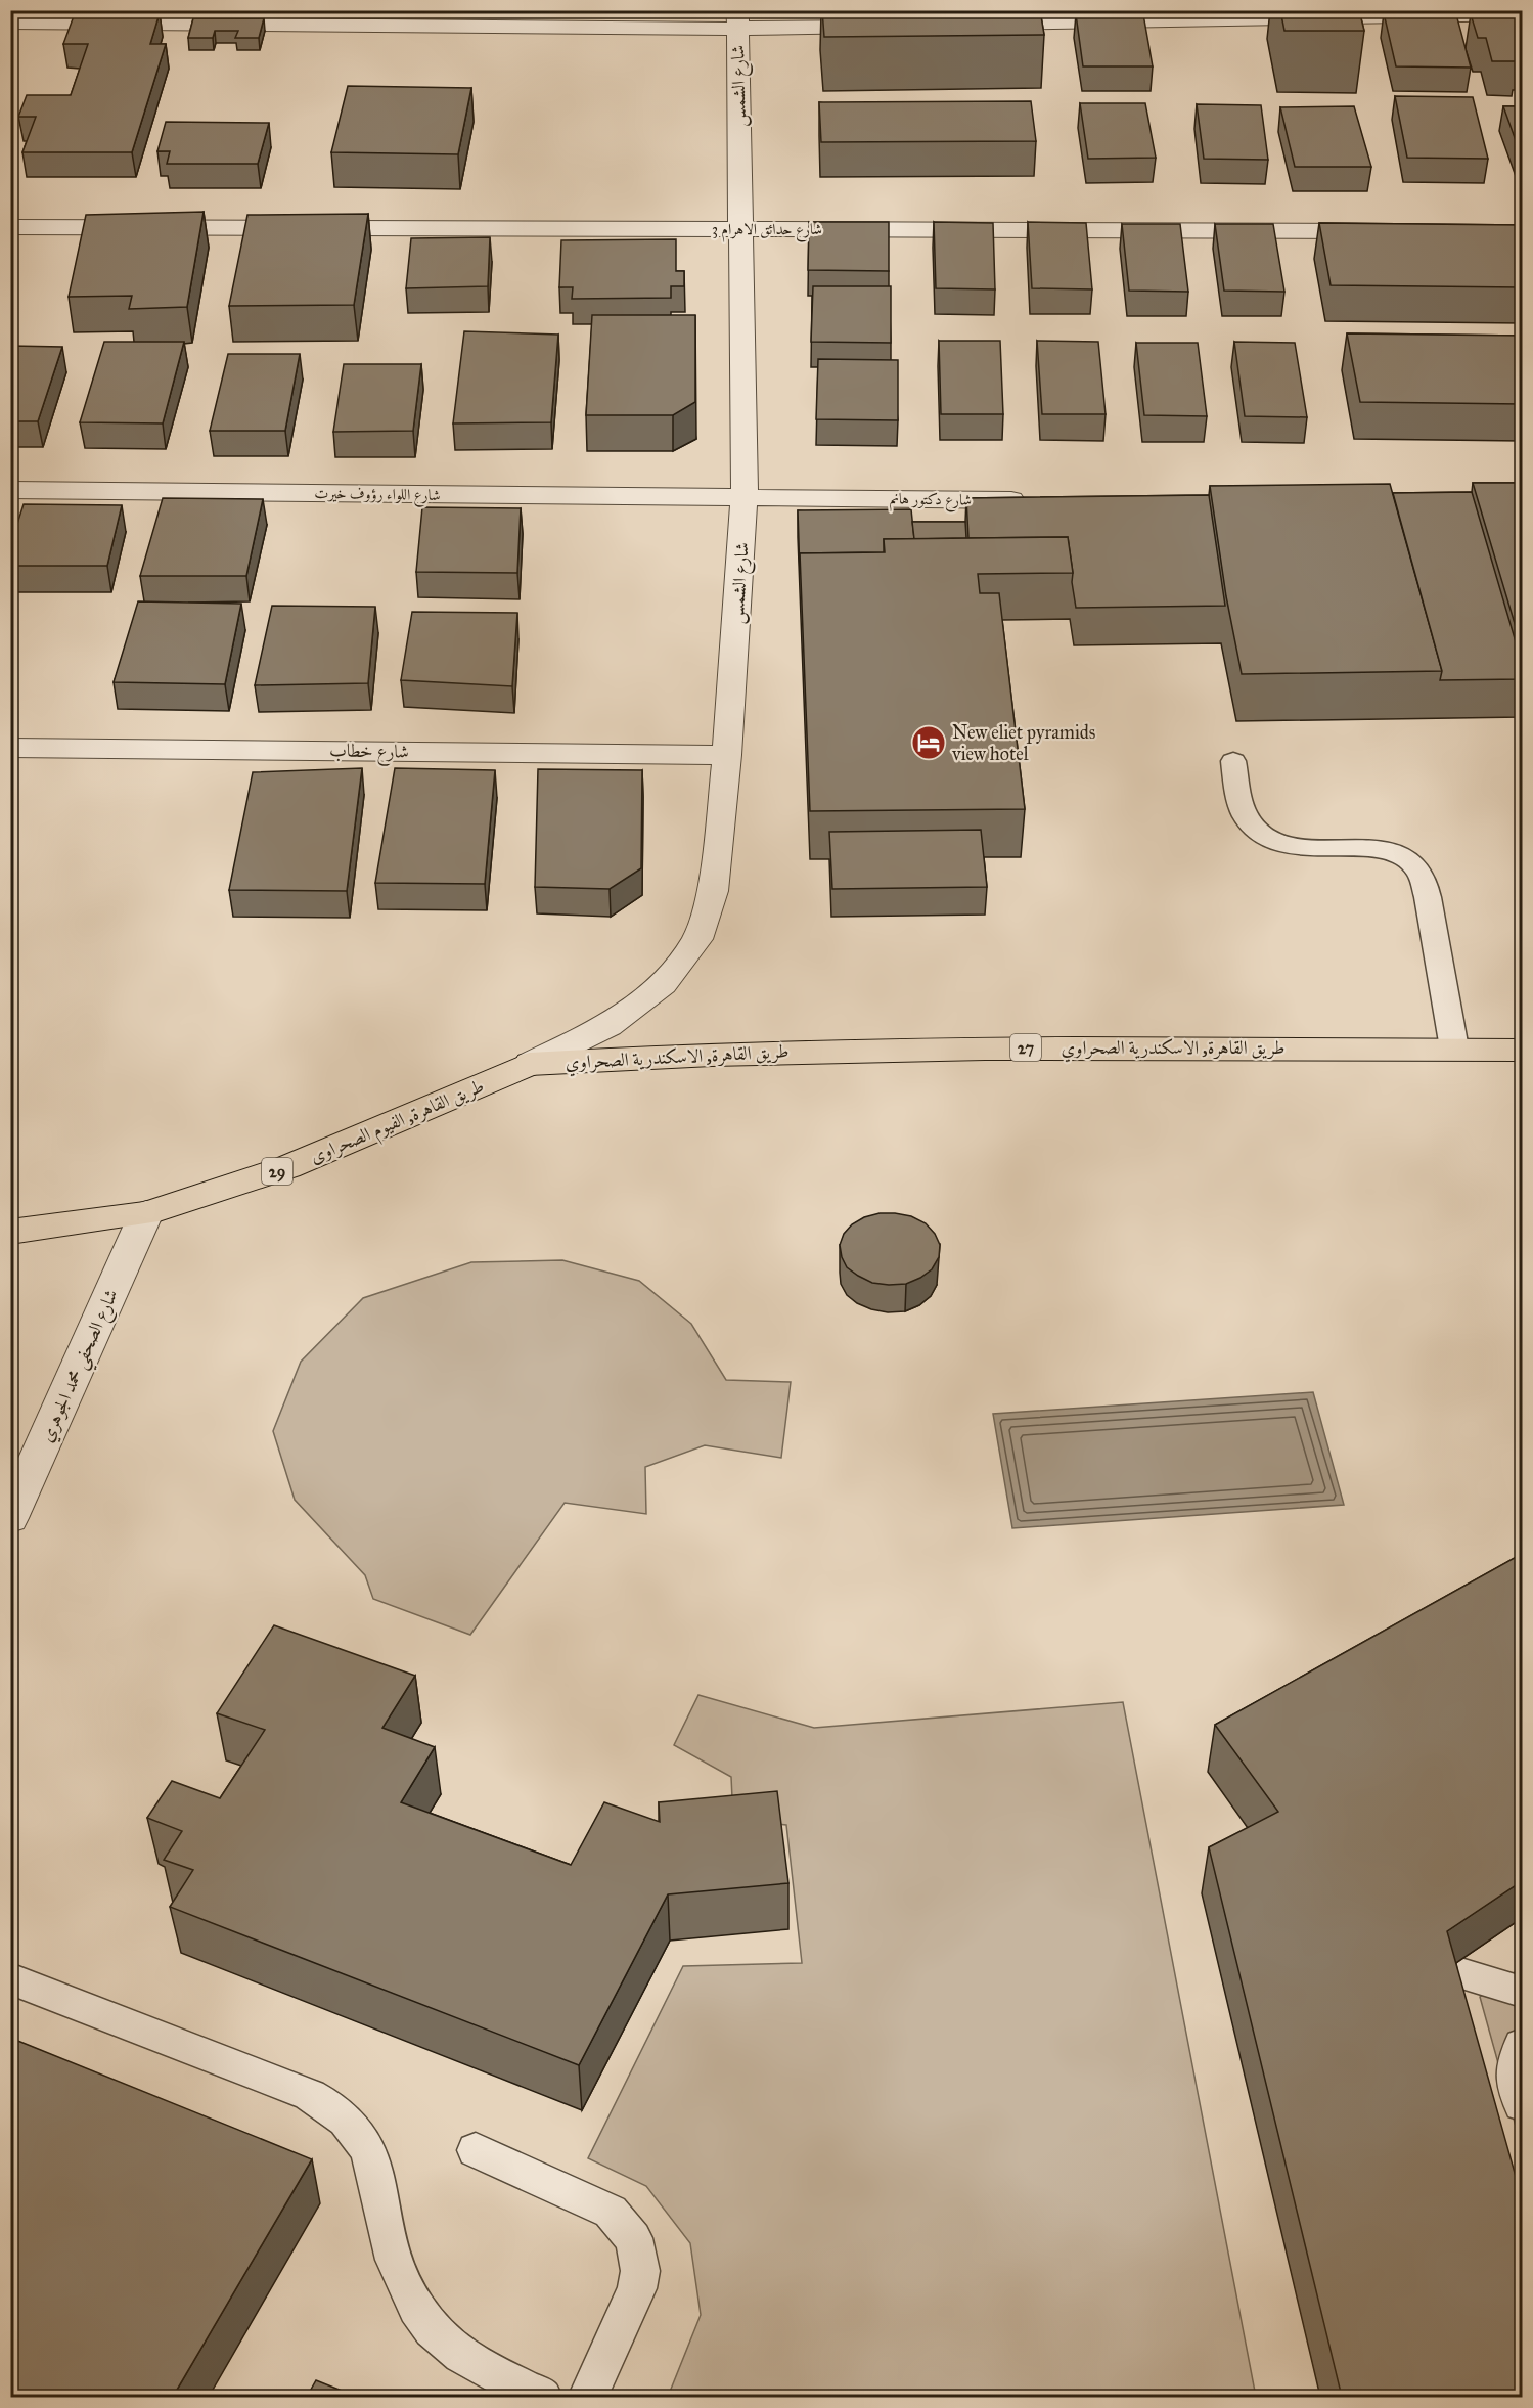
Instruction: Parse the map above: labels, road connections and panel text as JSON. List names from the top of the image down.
{
  "streets": {
    "main road": [
      "27",
      "طريق القاهرة, الاسكندرية الصحراوي",
      "طريق القاهرة, الفيوم الصحراوى",
      "29"
    ],
    "street": [
      "شارع الشمس",
      "شارع حدائق الاهرام 3",
      "شارع اللواء رؤوف خيرت",
      "شارع دكتور هانم",
      "شارع خطاب",
      "شارع الصحفي محمد الجوهري"
    ]
  },
  "crossings": [
    ["شارع الشمس", "شارع حدائق الاهرام 3"],
    ["شارع الشمس", "شارع اللواء رؤوف خيرت"],
    ["شارع الشمس", "شارع دكتور هانم"],
    ["شارع الشمس", "شارع خطاب"],
    ["شارع الشمس", "طريق القاهرة, الاسكندرية الصحراوي"],
    ["شارع الشمس", "طريق القاهرة, الفيوم الصحراوى"],
    ["شارع اللواء رؤوف خيرت", "شارع دكتور هانم"],
    ["طريق القاهرة, الاسكندرية الصحراوي", "طريق القاهرة, الفيوم الصحراوى"],
    ["طريق القاهرة, الفيوم الصحراوى", "شارع الصحفي محمد الجوهري"]
  ],
  "places": {
    "hotel": ["New eliet pyramids view hotel"]
  }
}
